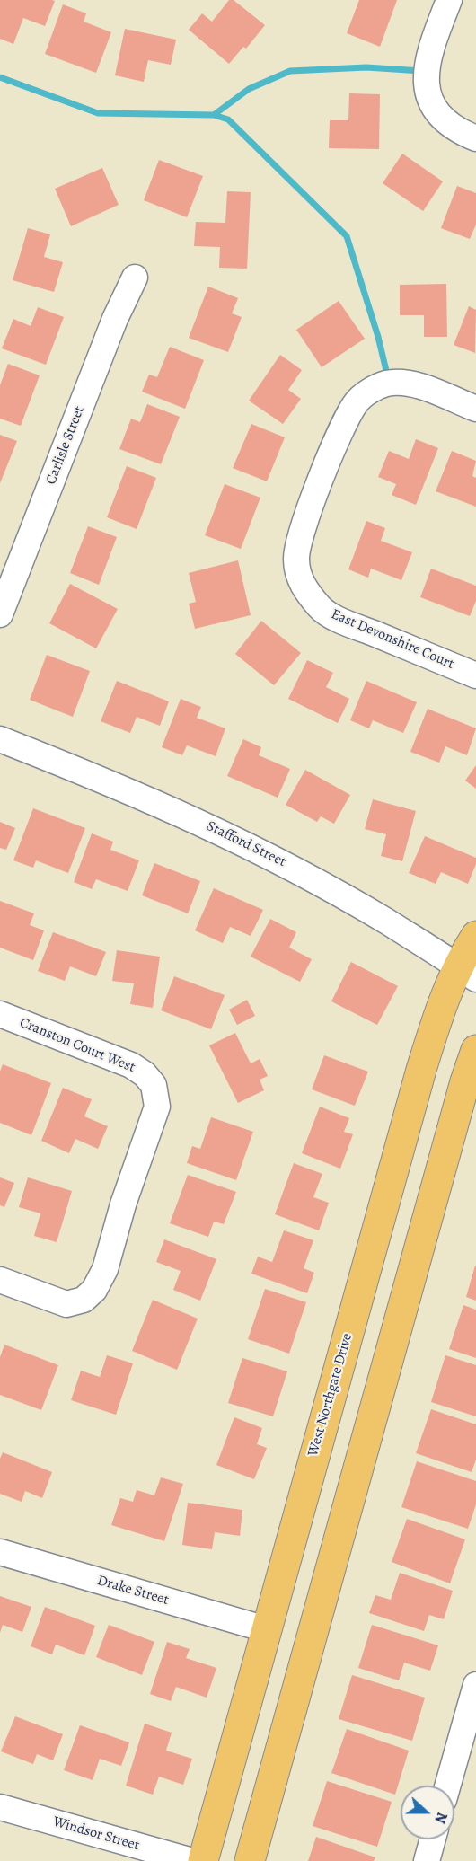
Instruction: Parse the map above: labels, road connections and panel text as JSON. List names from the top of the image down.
{
  "streets": {
    "main road": ["West Northgate Drive"],
    "street": [
      "Carlisle Street",
      "East Devonshire Court",
      "Stafford Street",
      "Cranston Court West",
      "Drake Street",
      "Windsor Street"
    ]
  },
  "crossings": [
    ["Stafford Street", "West Northgate Drive"],
    ["West Northgate Drive", "Drake Street"]
  ],
  "north": "right"
}
